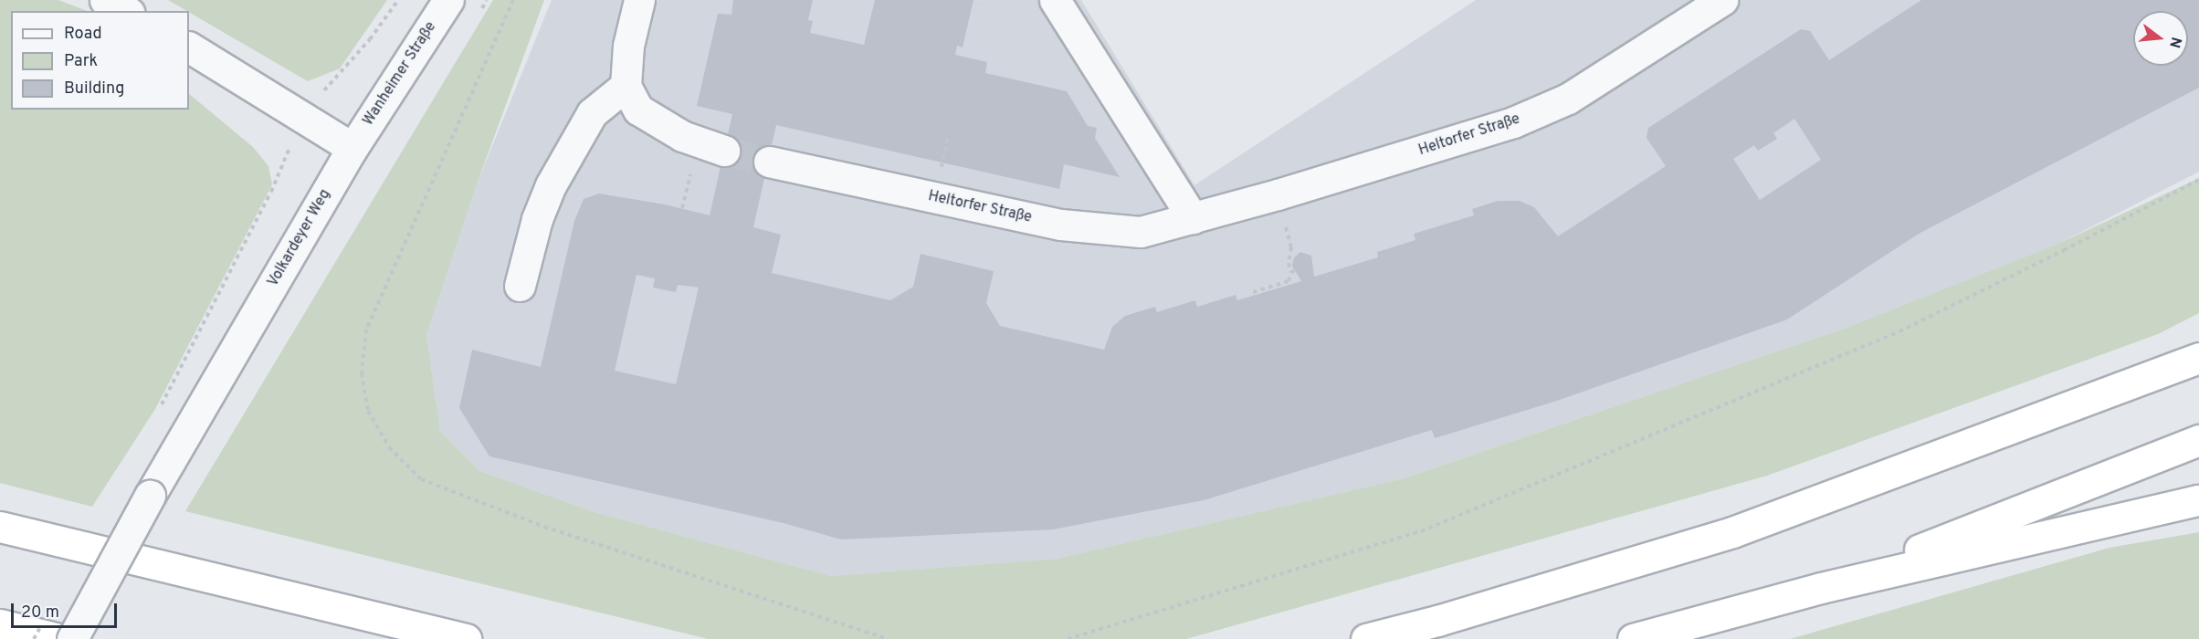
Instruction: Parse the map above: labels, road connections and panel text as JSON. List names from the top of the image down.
{
  "streets": {
    "street": ["Wanheimer Straße", "Heltorfer Straße", "Volkardeyer Weg"]
  },
  "crossings": [
    ["Wanheimer Straße", "Volkardeyer Weg"]
  ],
  "legend": ["Road", "Park", "Building"],
  "scale_bar": "20 m",
  "north": "right"
}
